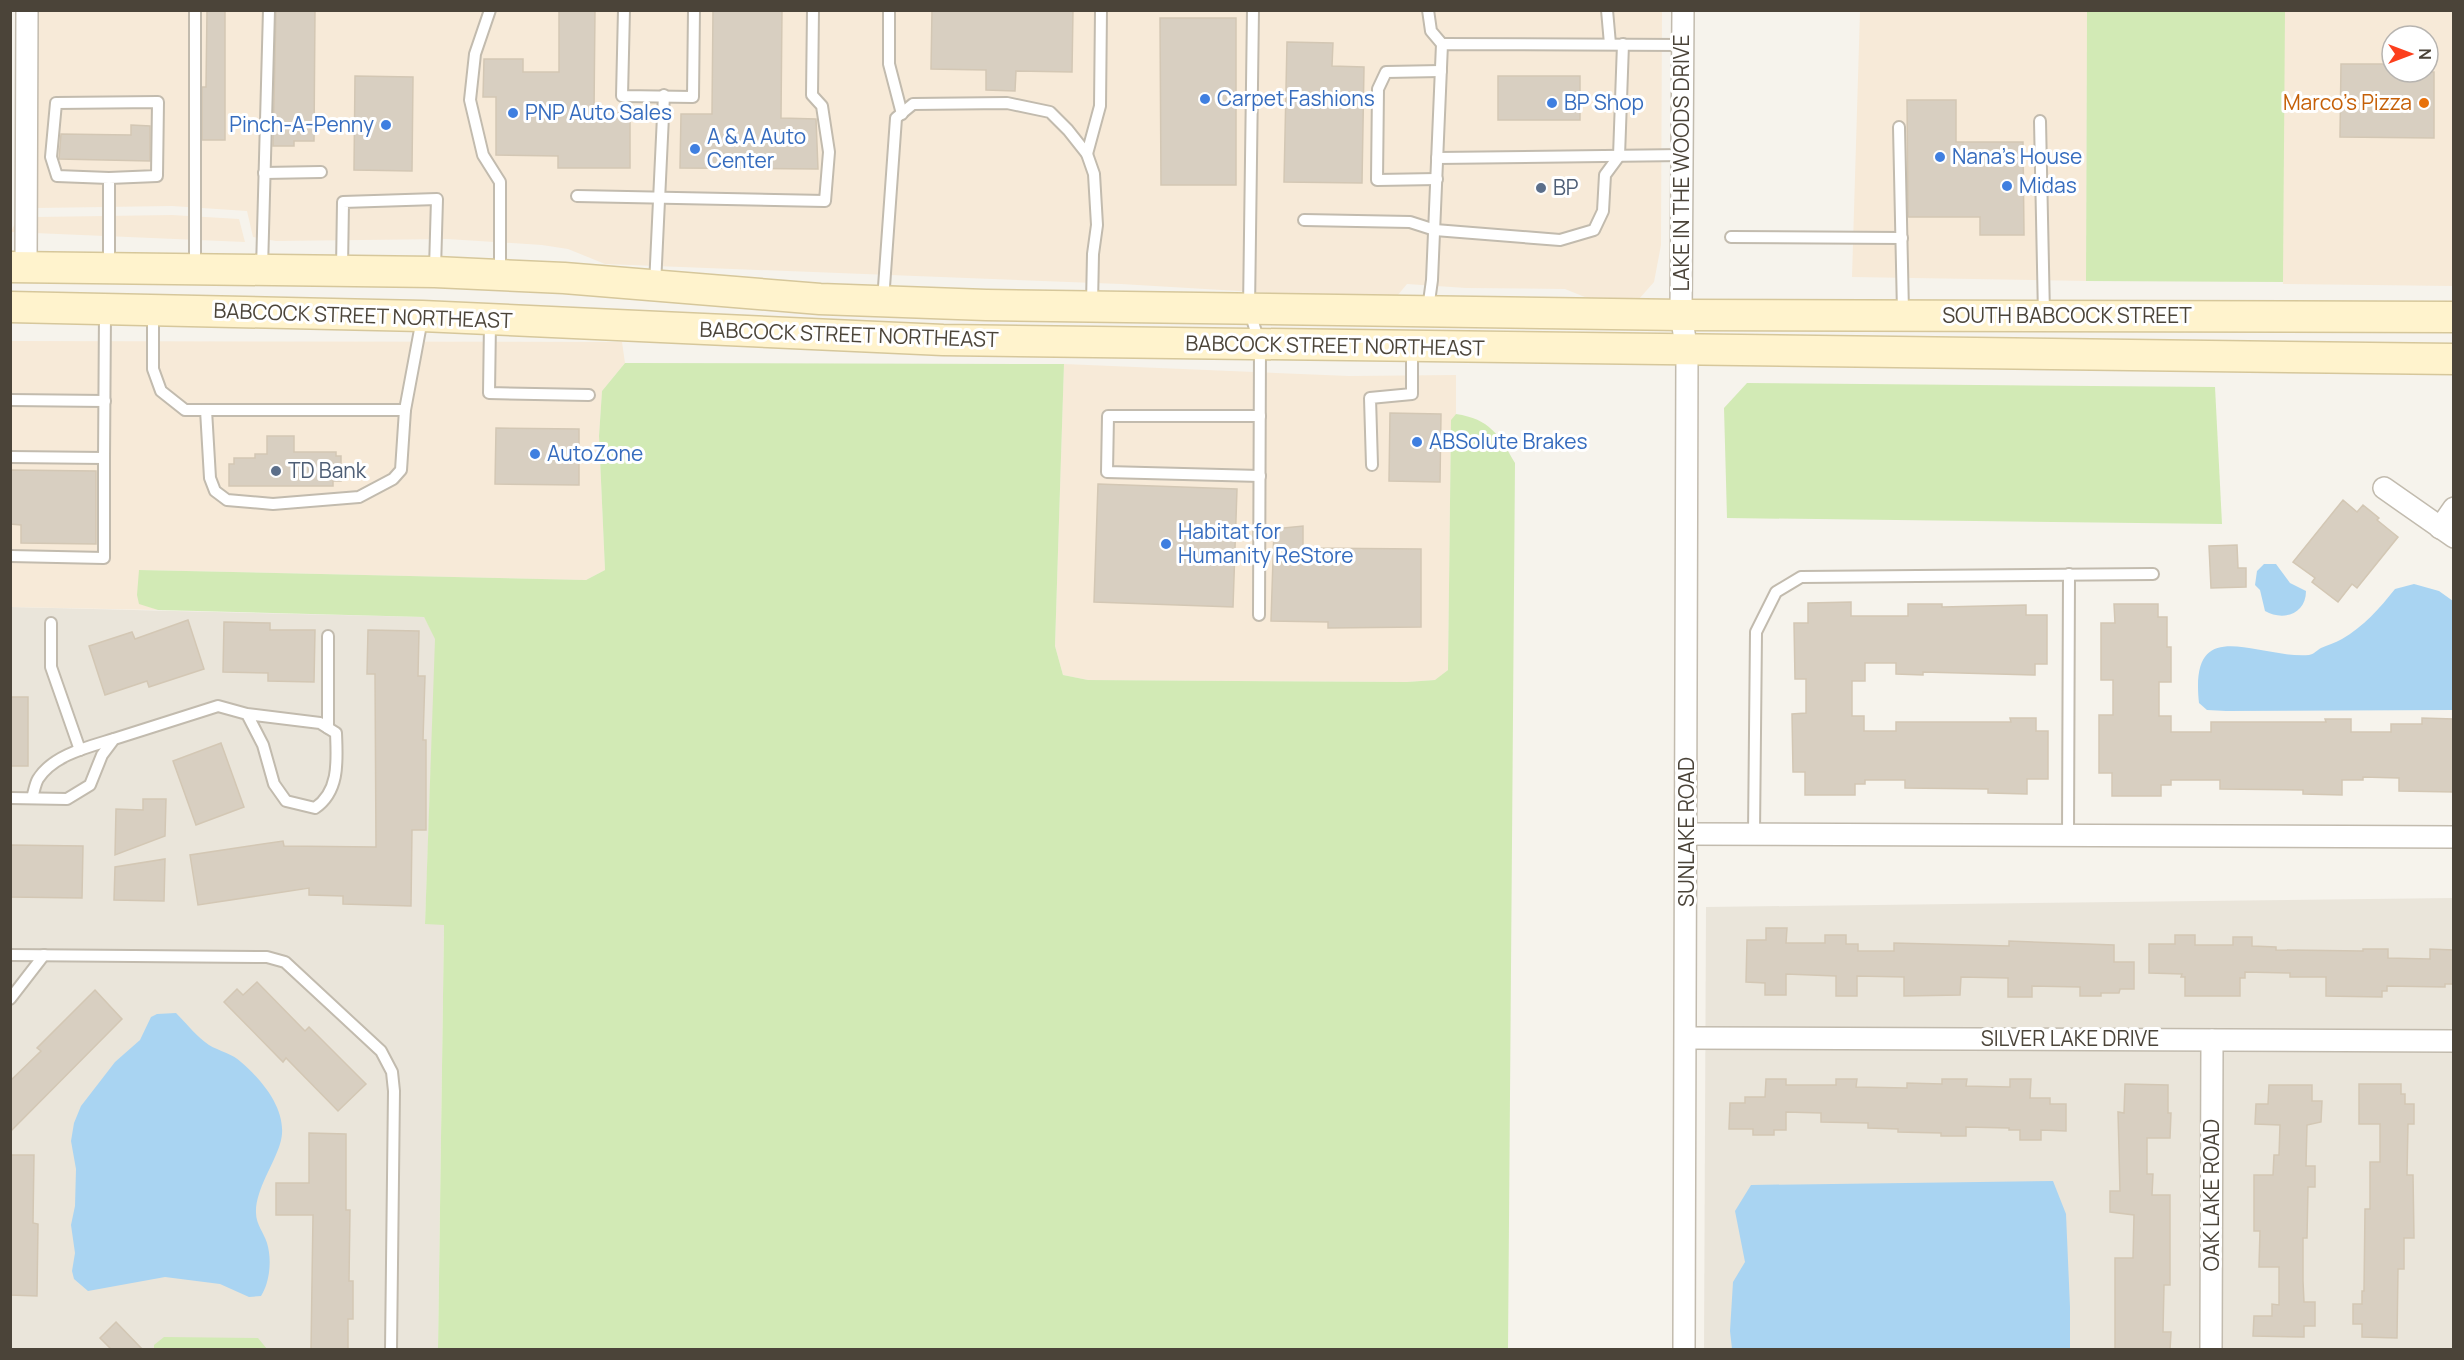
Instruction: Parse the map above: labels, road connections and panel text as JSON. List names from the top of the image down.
{
  "streets": {
    "main road": ["BABCOCK STREET NORTHEAST", "SOUTH BABCOCK STREET"],
    "street": [
      "LAKE IN THE WOODS DRIVE",
      "SUNLAKE ROAD",
      "SILVER LAKE DRIVE",
      "OAK LAKE ROAD"
    ]
  },
  "crossings": [
    ["LAKE IN THE WOODS DRIVE", "BABCOCK STREET NORTHEAST"],
    ["LAKE IN THE WOODS DRIVE", "SOUTH BABCOCK STREET"],
    ["LAKE IN THE WOODS DRIVE", "SUNLAKE ROAD"],
    ["BABCOCK STREET NORTHEAST", "SOUTH BABCOCK STREET"],
    ["BABCOCK STREET NORTHEAST", "SUNLAKE ROAD"],
    ["SOUTH BABCOCK STREET", "SUNLAKE ROAD"],
    ["SUNLAKE ROAD", "SILVER LAKE DRIVE"],
    ["SILVER LAKE DRIVE", "OAK LAKE ROAD"]
  ],
  "places": [
    "Carpet Fashions",
    "BP Shop",
    "Marco's Pizza",
    "PNP Auto Sales",
    "Pinch-A-Penny",
    "A & A Auto Center",
    "Nana's House",
    "Midas",
    "BP",
    "ABSolute Brakes",
    "AutoZone",
    "TD Bank",
    "Habitat for Humanity ReStore"
  ],
  "north": "right"
}
